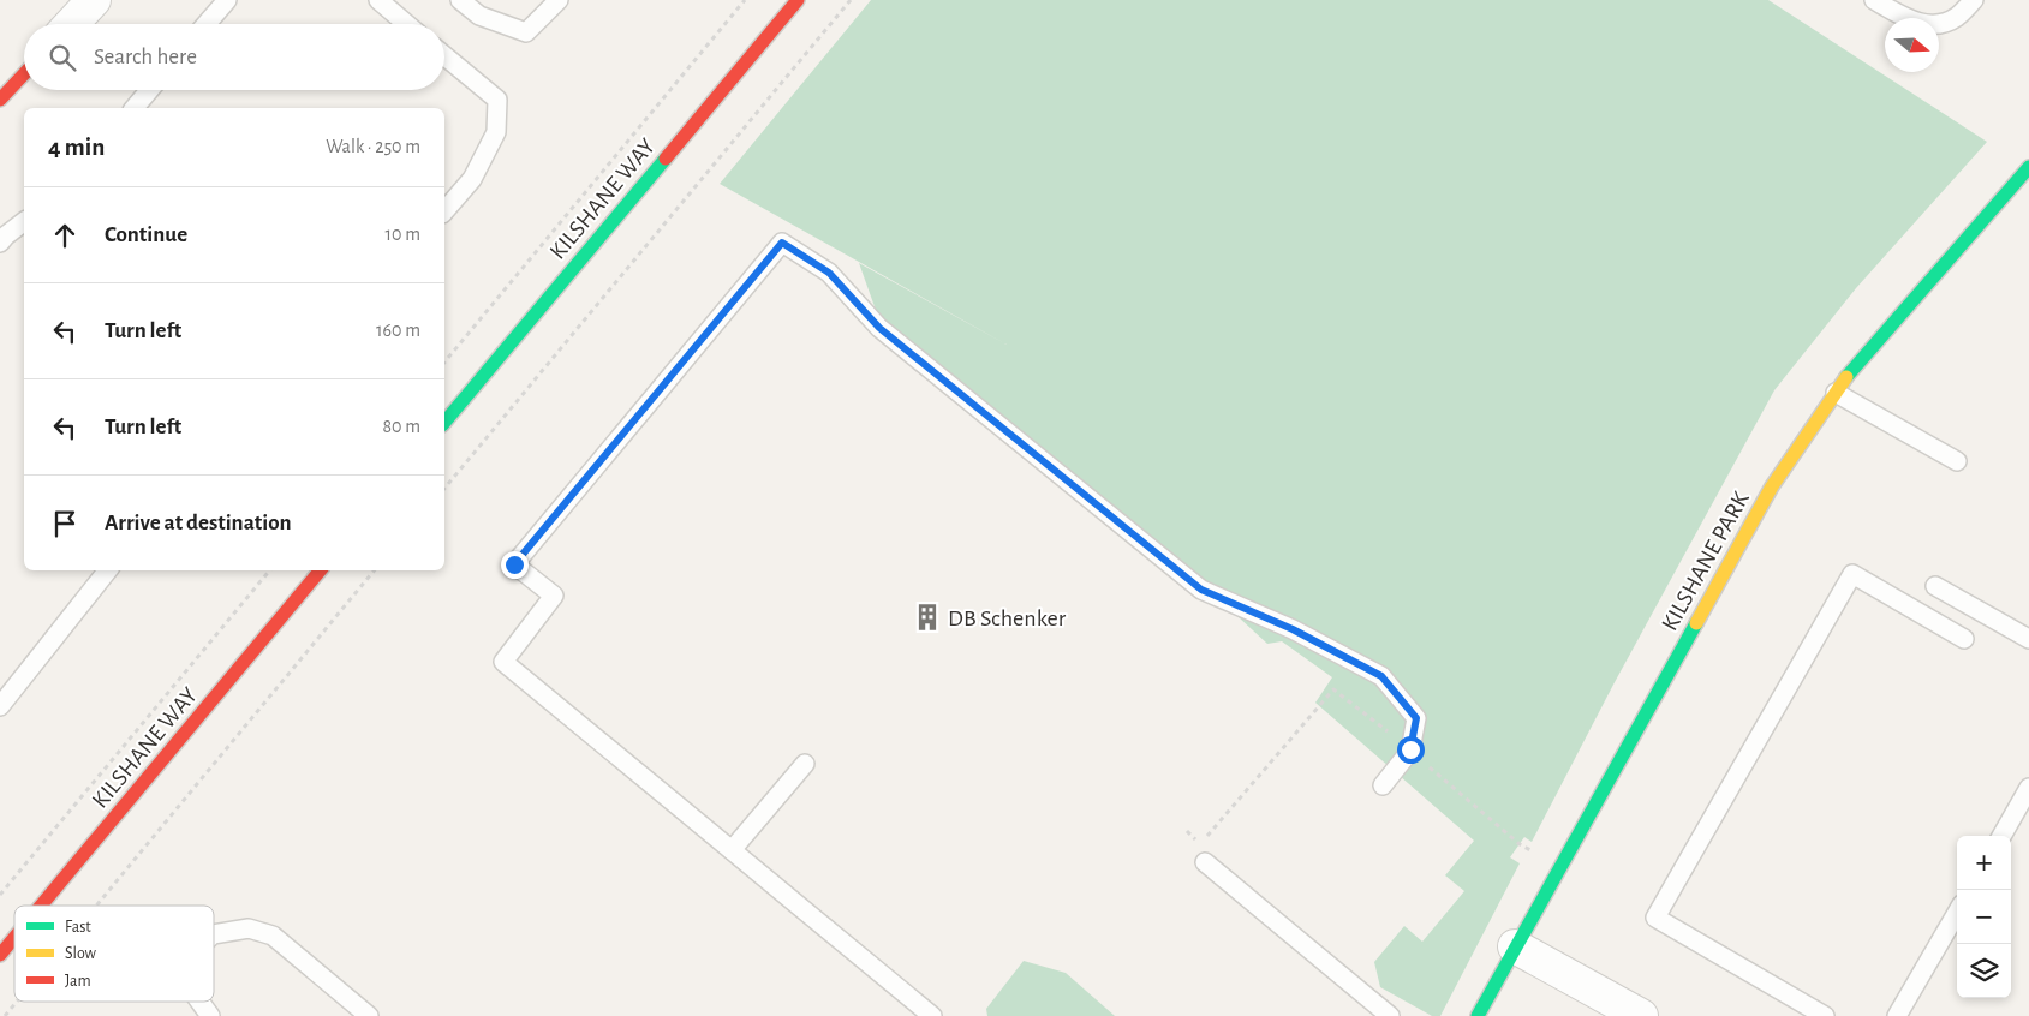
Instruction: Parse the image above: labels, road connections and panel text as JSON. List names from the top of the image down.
{
  "streets": {
    "street": ["KILSHANE WAY", "KILSHANE PARK"]
  },
  "places": {
    "building": ["DB Schenker"]
  },
  "legend": ["Fast", "Slow", "Jam"],
  "north": "right",
  "page": {
    "search": "Search here",
    "heading": ["4 min", "Walk · 250 m"],
    "list": [
      ["Continue", "10 m"],
      ["Turn left", "160 m"],
      ["Turn left", "80 m"],
      "Arrive at destination"
    ],
    "map_buttons": ["+", "−"]
  }
}
